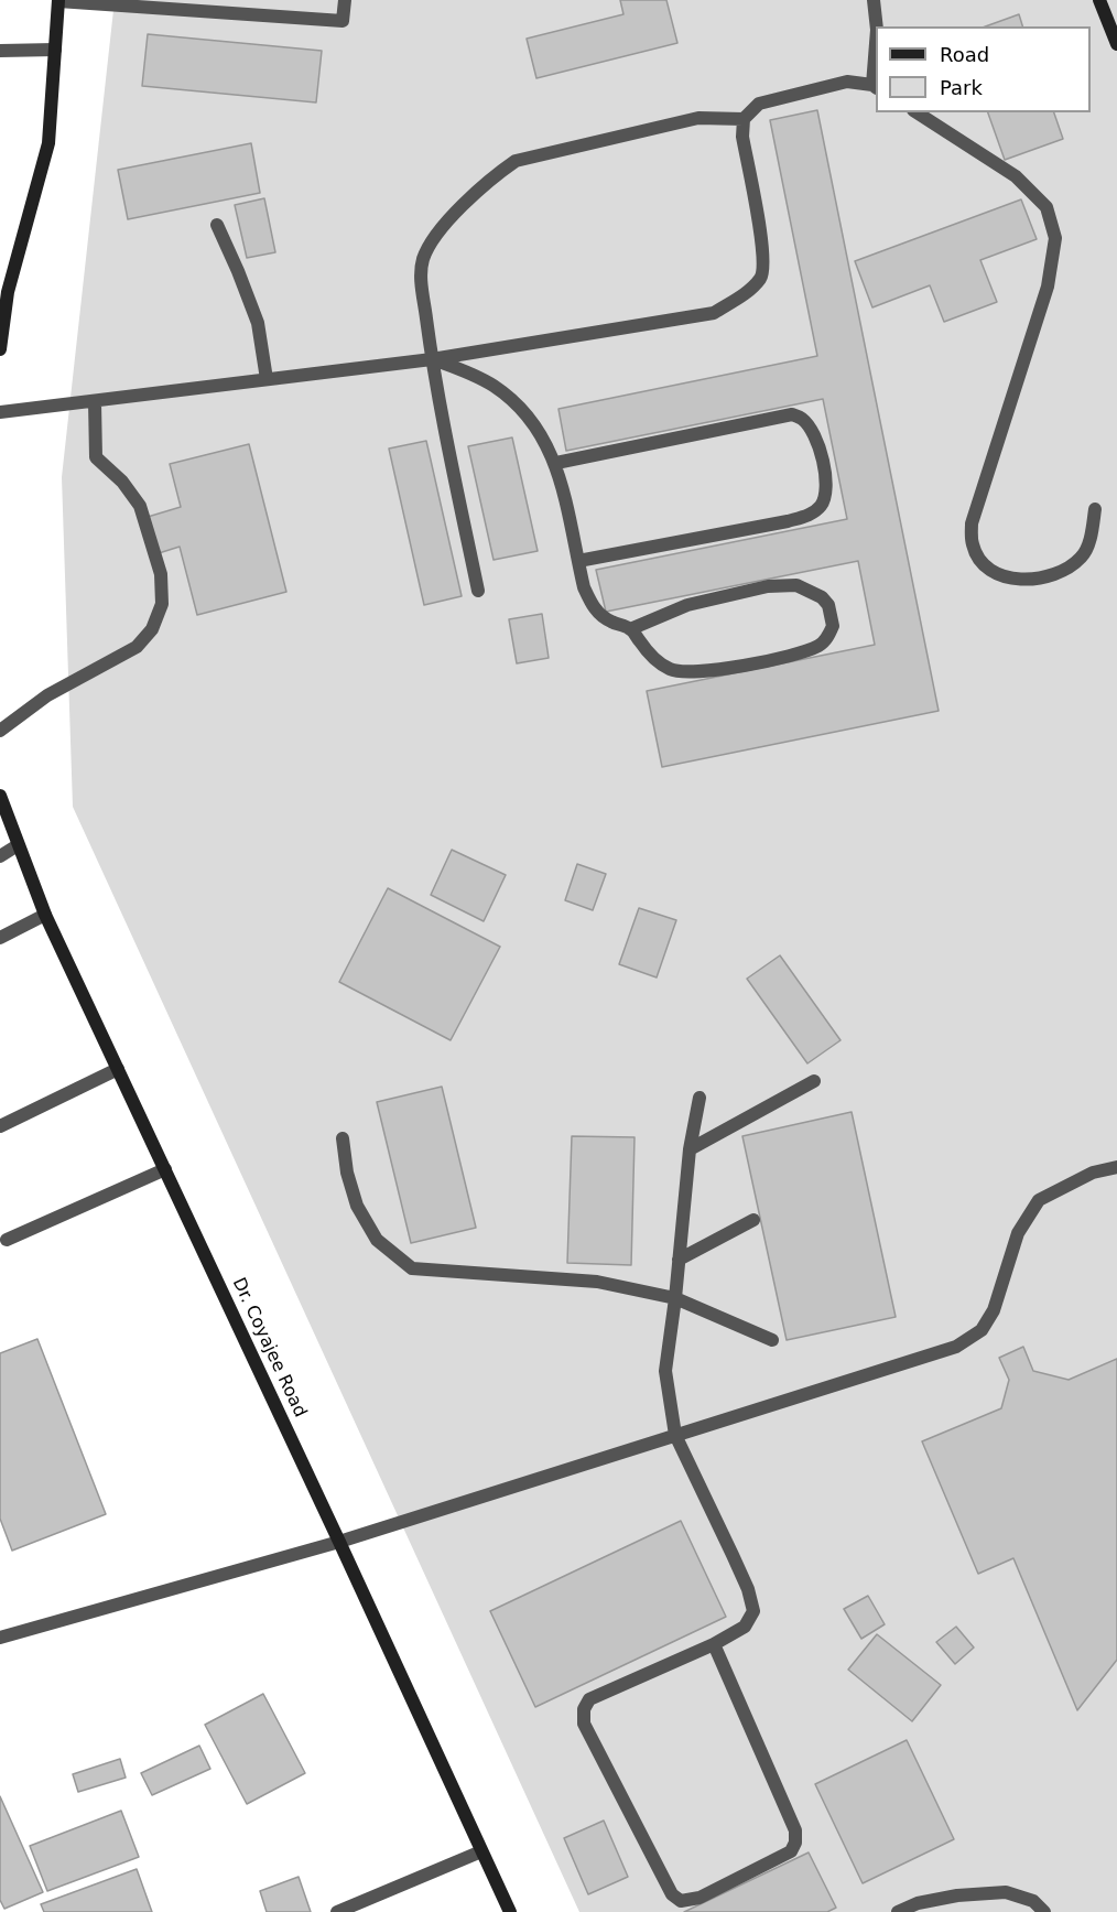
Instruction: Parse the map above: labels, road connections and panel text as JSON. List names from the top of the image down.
{
  "streets": {
    "street": ["Dr. Coyajee Road"]
  },
  "legend": ["Road", "Park"]
}
